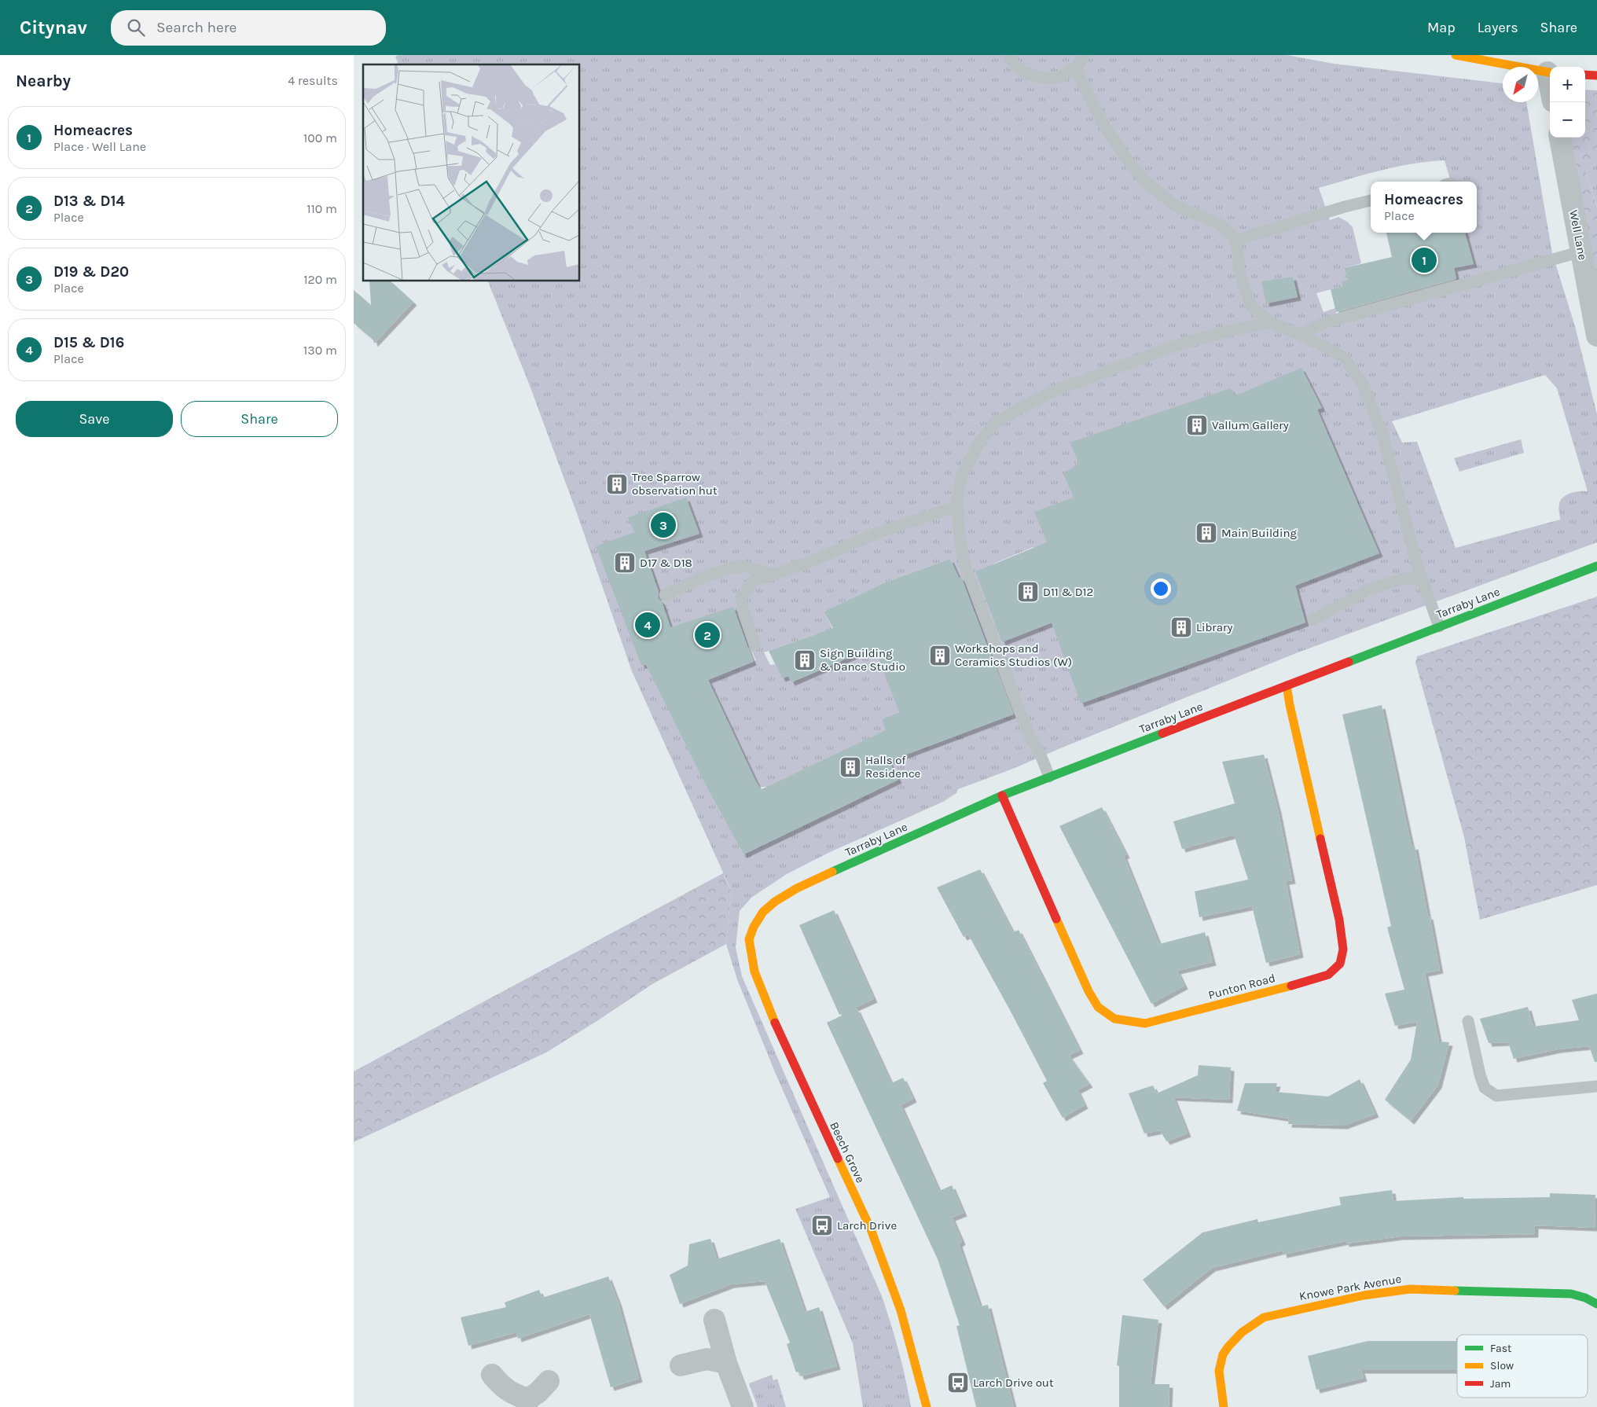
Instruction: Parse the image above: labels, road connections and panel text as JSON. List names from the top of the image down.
{
  "streets": {
    "street": [
      "Well Lane",
      "Tarraby Lane",
      "Punton Road",
      "Beech Grove",
      "Knowe Park Avenue"
    ]
  },
  "crossings": [
    ["Tarraby Lane", "Punton Road"],
    ["Tarraby Lane", "Beech Grove"]
  ],
  "places": {
    "building": [
      "Vallum Gallery",
      "Tree Sparrow observation hut",
      "Main Building",
      "D17 & D18",
      "D11 & D12",
      "Library",
      "Workshops and Ceramics Studios (W)",
      "Sign Building & Dance Studio",
      "Halls of Residence"
    ],
    "bus stop": ["Larch Drive", "Larch Drive out"]
  },
  "legend": ["Fast", "Slow", "Jam"],
  "north": "bottom left",
  "page": {
    "header": "Citynav",
    "search": "Search here",
    "nav": ["Map", "Layers", "Share"],
    "heading": ["Nearby", "4 results"],
    "map_buttons": ["+", "−"],
    "list": [
      {
        "mark": "1",
        "name": "Homeacres",
        "note": "Place · Well Lane",
        "value": "100 m"
      },
      {
        "mark": "2",
        "name": "D13 & D14",
        "note": "Place",
        "value": "110 m"
      },
      {
        "mark": "3",
        "name": "D19 & D20",
        "note": "Place",
        "value": "120 m"
      },
      {
        "mark": "4",
        "name": "D15 & D16",
        "note": "Place",
        "value": "130 m"
      }
    ],
    "popup": ["Homeacres", "Place"],
    "pins": [
      "1",
      "3",
      "4",
      "2"
    ],
    "buttons": ["Save", "Share"]
  }
}
